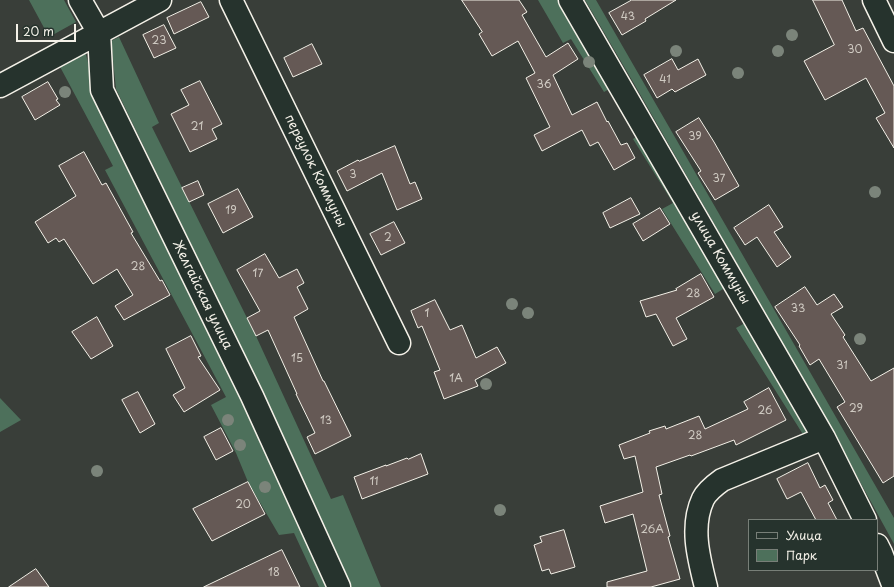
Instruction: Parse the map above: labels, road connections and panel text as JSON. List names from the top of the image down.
{
  "streets": {
    "street": ["переулок Коммуны", "улица Коммуны", "Желгайская улица"]
  },
  "house_numbers": [
    "43",
    "23",
    "30",
    "41",
    "36",
    "21",
    "39",
    "3",
    "37",
    "19",
    "2",
    "28",
    "17",
    "28",
    "33",
    "1",
    "15",
    "31",
    "1А",
    "29",
    "26",
    "13",
    "28",
    "11",
    "20",
    "26А",
    "18"
  ],
  "legend": ["Улица", "Парк"],
  "scale_bar": "20 m"
}
